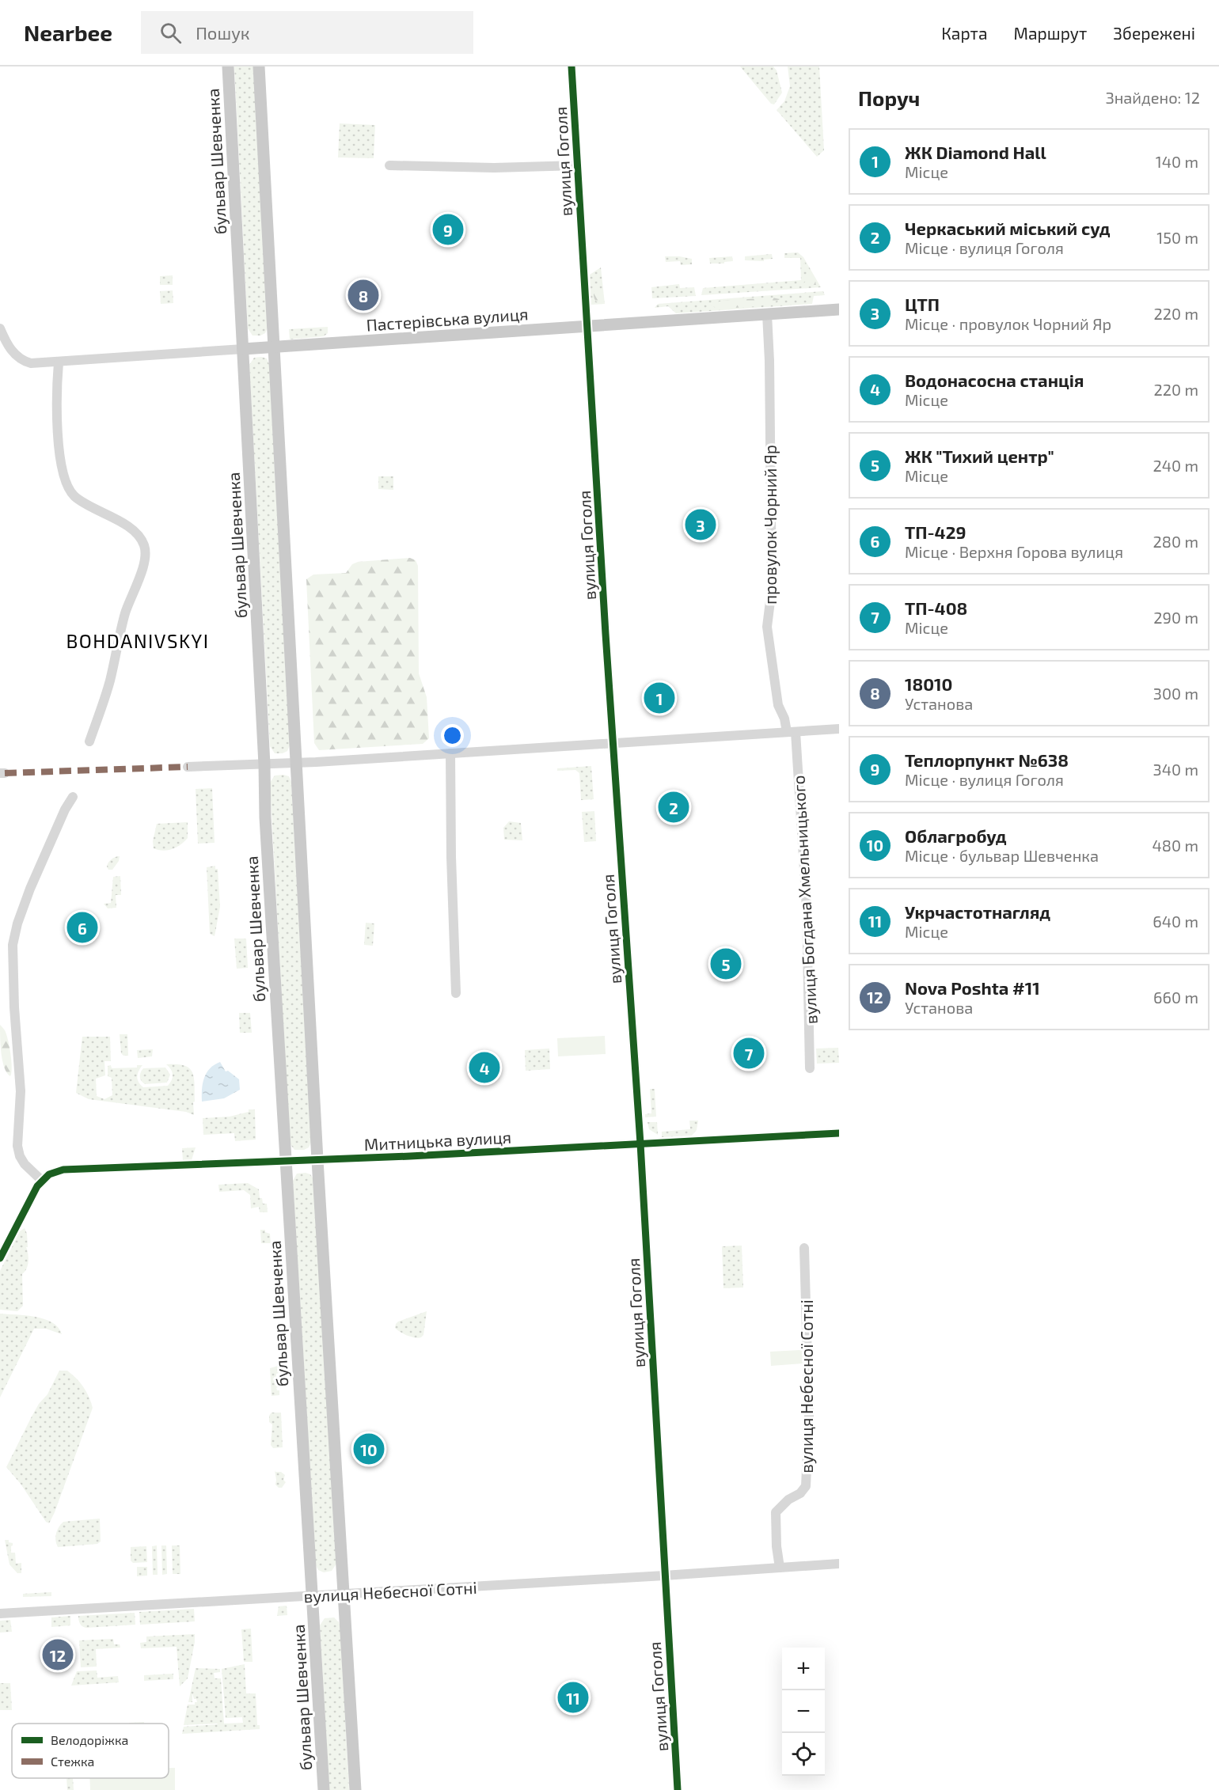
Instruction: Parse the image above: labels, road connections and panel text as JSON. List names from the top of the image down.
{
  "streets": {
    "main road": ["бульвар Шевченка", "Пастерівська вулиця"],
    "street": [
      "вулиця Гоголя",
      "провулок Чорний Яр",
      "вулиця Богдана Хмельницького",
      "Митницька вулиця",
      "вулиця Небесної Сотні"
    ]
  },
  "crossings": [
    ["бульвар Шевченка", "Пастерівська вулиця"],
    ["бульвар Шевченка", "Митницька вулиця"],
    ["бульвар Шевченка", "вулиця Небесної Сотні"],
    ["вулиця Гоголя", "Пастерівська вулиця"],
    ["вулиця Гоголя", "Митницька вулиця"],
    ["вулиця Гоголя", "вулиця Небесної Сотні"],
    ["Пастерівська вулиця", "провулок Чорний Яр"],
    ["провулок Чорний Яр", "вулиця Богдана Хмельницького"]
  ],
  "districts": ["BOHDANIVSKYI"],
  "legend": ["Велодоріжка", "Стежка"],
  "page": {
    "header": "Nearbee",
    "search": "Пошук",
    "nav": ["Карта", "Маршрут", "Збережені"],
    "heading": ["Поруч", "Знайдено: 12"],
    "list": [
      {
        "mark": "1",
        "name": "ЖК Diamond Hall",
        "note": "Місце",
        "value": "140 m"
      },
      {
        "mark": "2",
        "name": "Черкаський міський суд",
        "note": "Місце · вулиця Гоголя",
        "value": "150 m"
      },
      {
        "mark": "3",
        "name": "ЦТП",
        "note": "Місце · провулок Чорний Яр",
        "value": "220 m"
      },
      {
        "mark": "4",
        "name": "Водонасосна станція",
        "note": "Місце",
        "value": "220 m"
      },
      {
        "mark": "5",
        "name": "ЖК \"Тихий центр\"",
        "note": "Місце",
        "value": "240 m"
      },
      {
        "mark": "6",
        "name": "ТП-429",
        "note": "Місце · Верхня Горова вулиця",
        "value": "280 m"
      },
      {
        "mark": "7",
        "name": "ТП-408",
        "note": "Місце",
        "value": "290 m"
      },
      {
        "mark": "8",
        "name": "18010",
        "note": "Установа",
        "value": "300 m"
      },
      {
        "mark": "9",
        "name": "Теплорпункт №638",
        "note": "Місце · вулиця Гоголя",
        "value": "340 m"
      },
      {
        "mark": "10",
        "name": "Облагробуд",
        "note": "Місце · бульвар Шевченка",
        "value": "480 m"
      },
      {
        "mark": "11",
        "name": "Укрчастотнагляд",
        "note": "Місце",
        "value": "640 m"
      },
      {
        "mark": "12",
        "name": "Nova Poshta #11",
        "note": "Установа",
        "value": "660 m"
      }
    ],
    "pins": [
      "9",
      "8",
      "3",
      "1",
      "2",
      "6",
      "5",
      "7",
      "4",
      "10",
      "12",
      "11"
    ],
    "map_buttons": ["+", "−"]
  }
}
